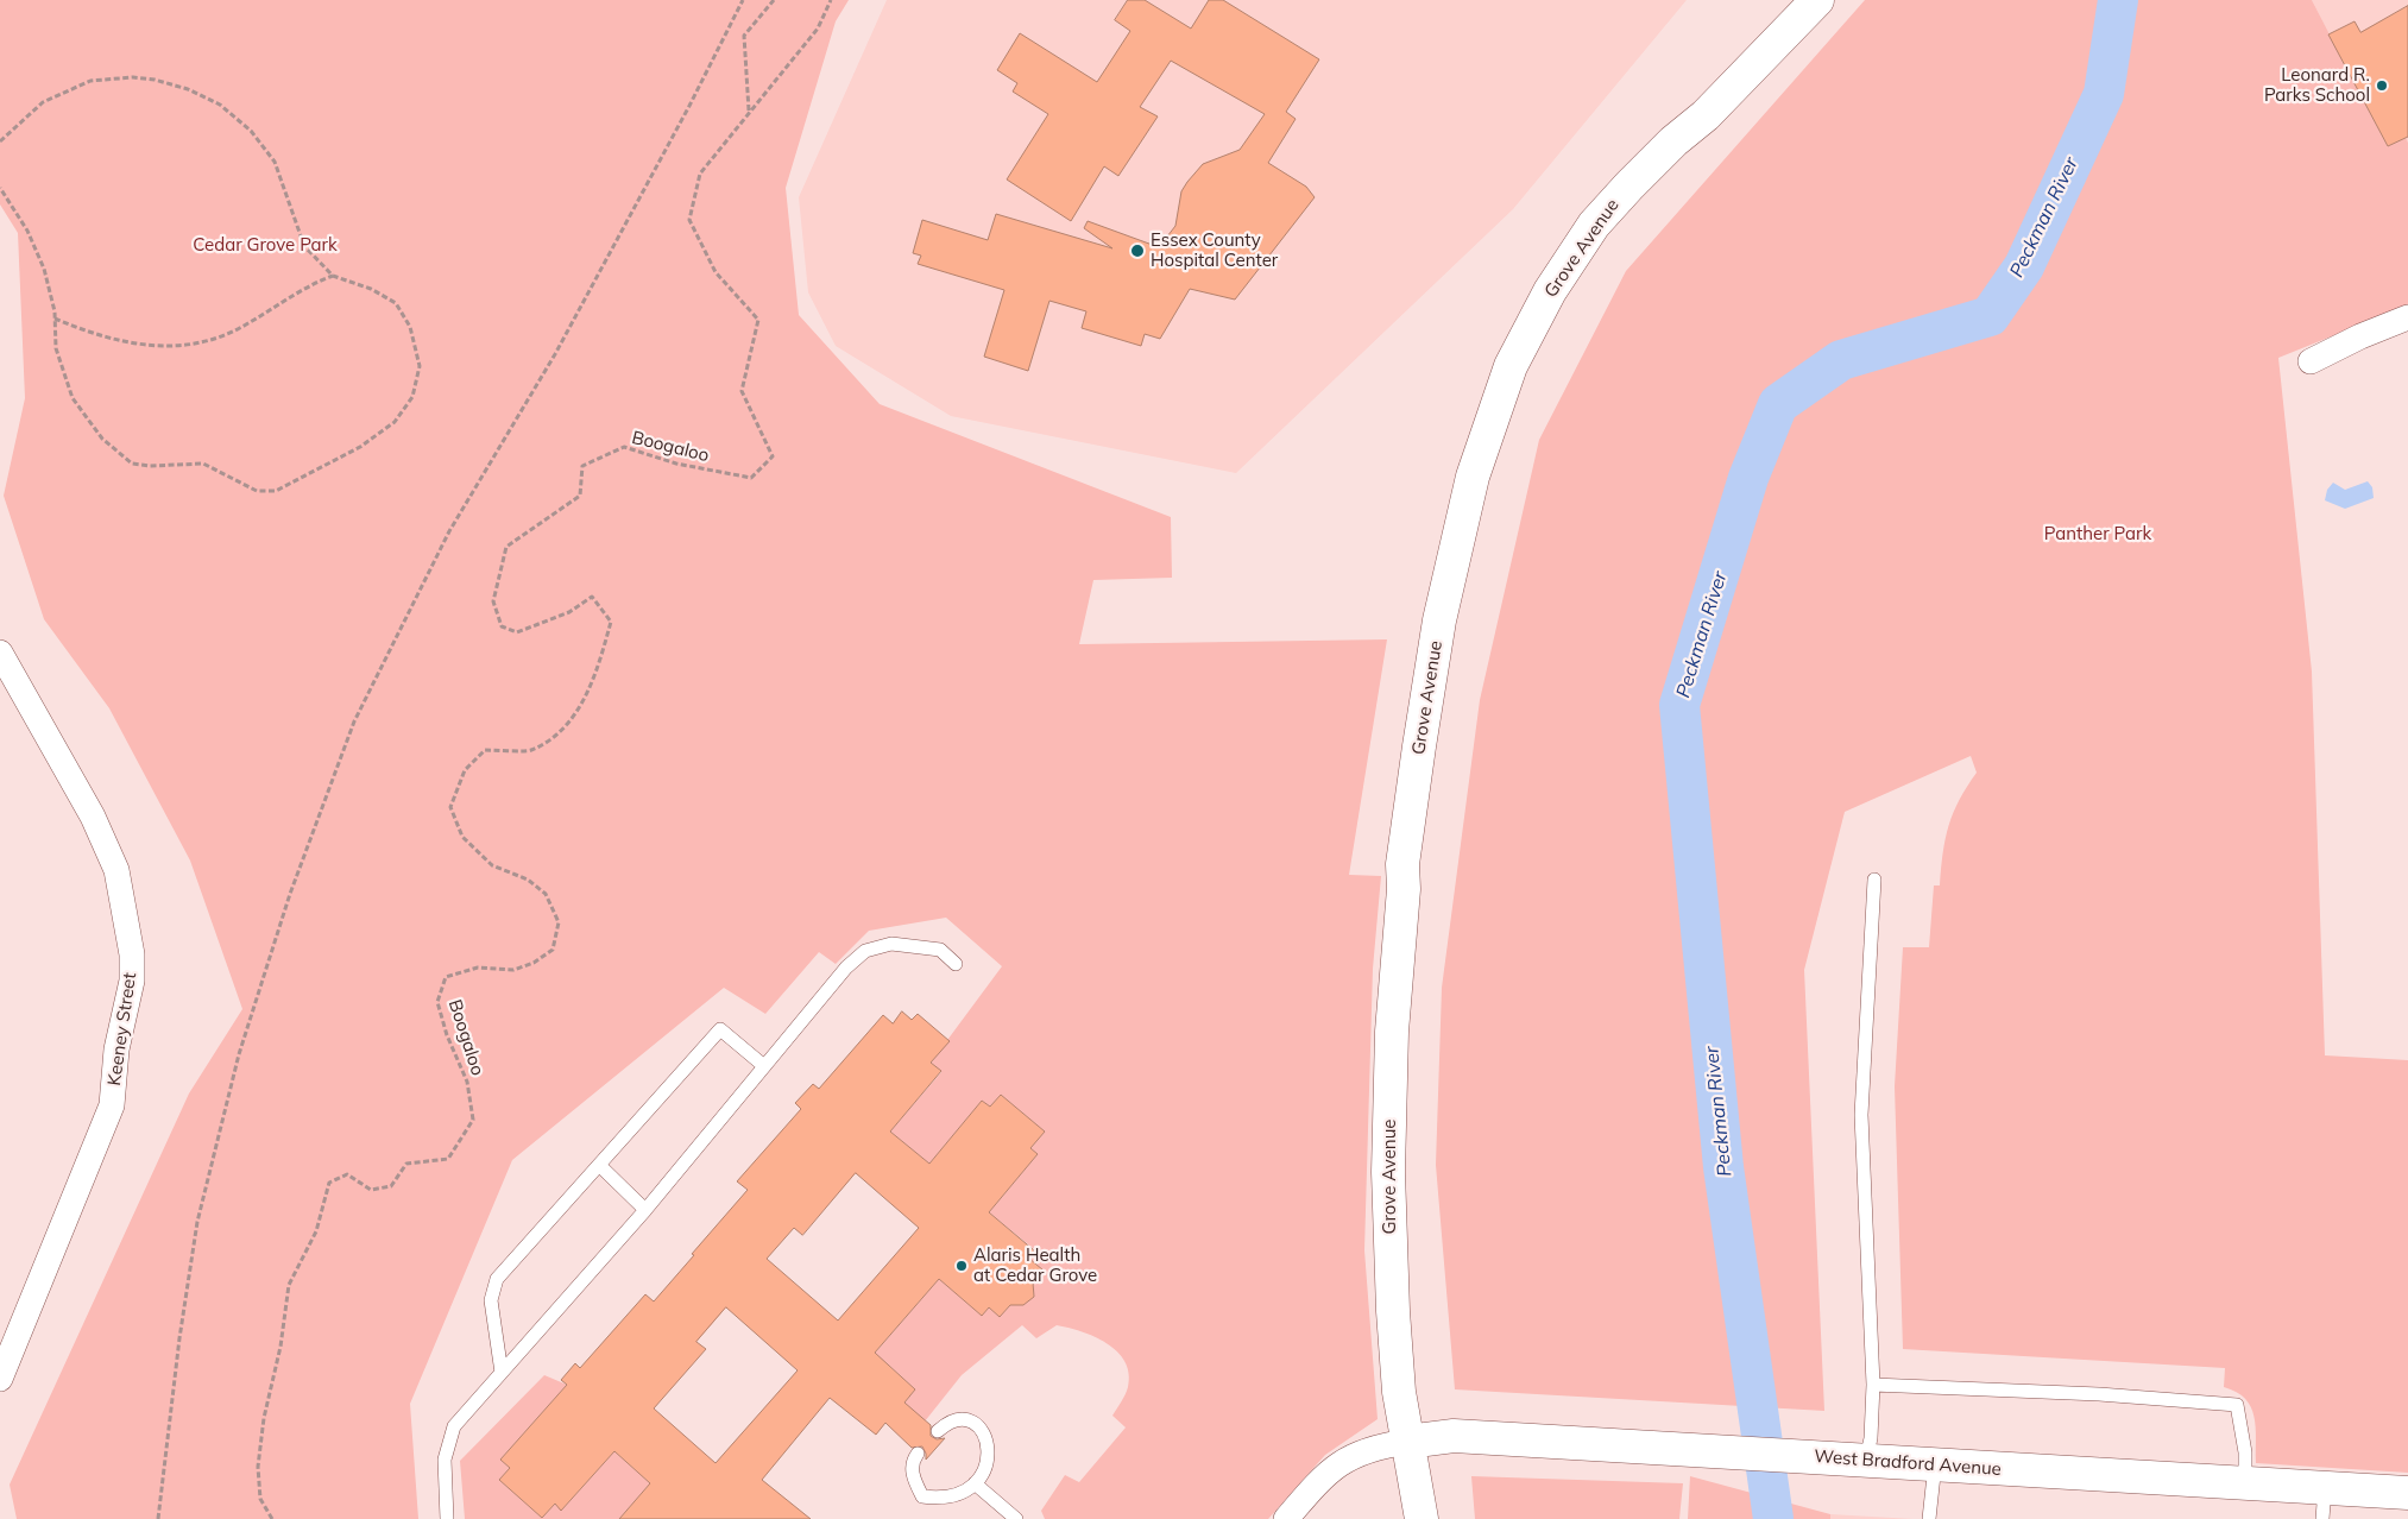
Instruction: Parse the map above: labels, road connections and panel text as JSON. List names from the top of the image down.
{
  "streets": {
    "street": ["Grove Avenue", "Keeney Street", "West Bradford Avenue"],
    "path": ["Boogaloo"]
  },
  "crossings": [
    ["Grove Avenue", "West Bradford Avenue"]
  ],
  "water": ["Peckman River"],
  "parks": ["Cedar Grove Park", "Panther Park"],
  "places": ["Leonard R. Parks School", "Essex County Hospital Center", "Alaris Health at Cedar Grove"]
}
